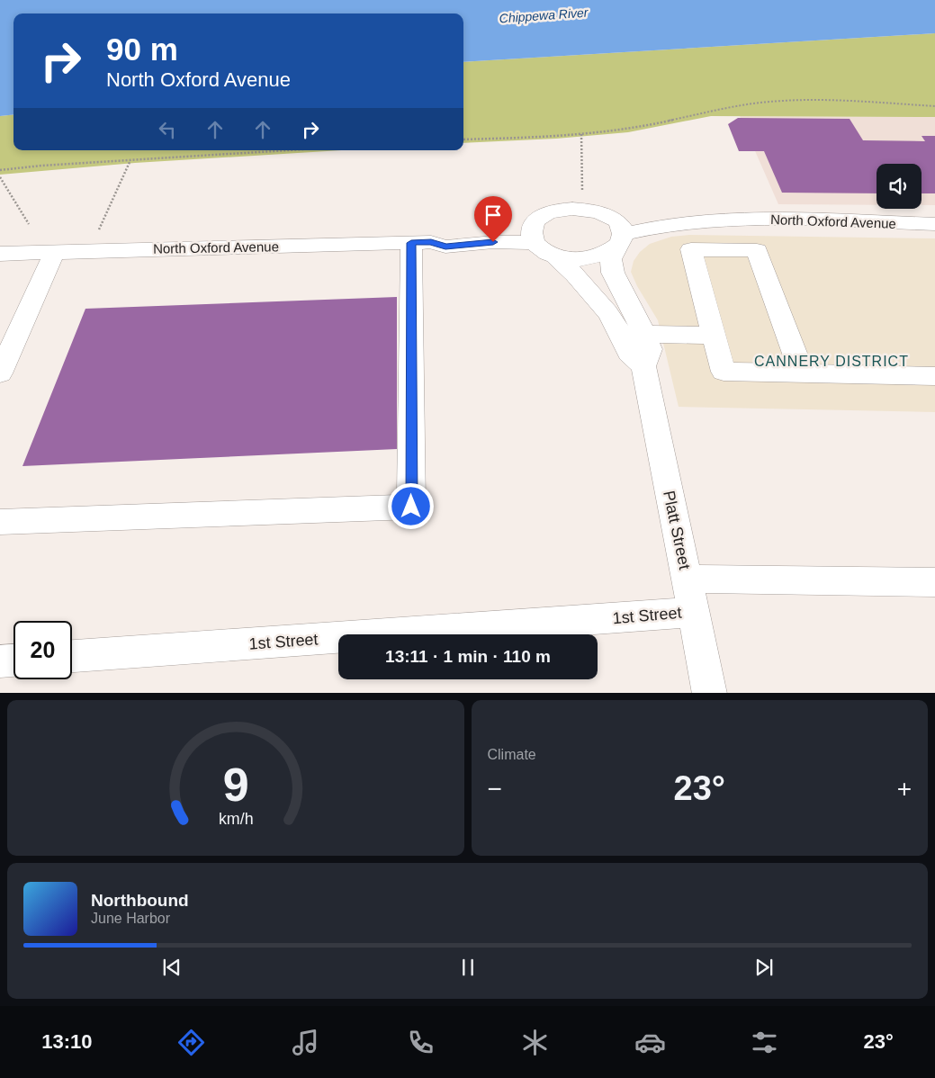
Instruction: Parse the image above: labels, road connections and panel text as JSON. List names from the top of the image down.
{
  "streets": {
    "street": ["North Oxford Avenue", "Platt Street", "1st Street"]
  },
  "crossings": [
    ["North Oxford Avenue", "Platt Street"],
    ["Platt Street", "1st Street"]
  ],
  "districts": ["CANNERY DISTRICT"],
  "water": ["Chippewa River"],
  "page": {
    "turn": ["90 m", "North Oxford Avenue"],
    "limit": "20",
    "trip": "13:11 · 1 min · 110 m",
    "tile": "Climate",
    "heat": ["−", "23°", "+"],
    "song": ["Northbound", "June Harbor"],
    "tabs": ["13:10", "23°"],
    "gauge": ["9", "km/h"]
  }
}
